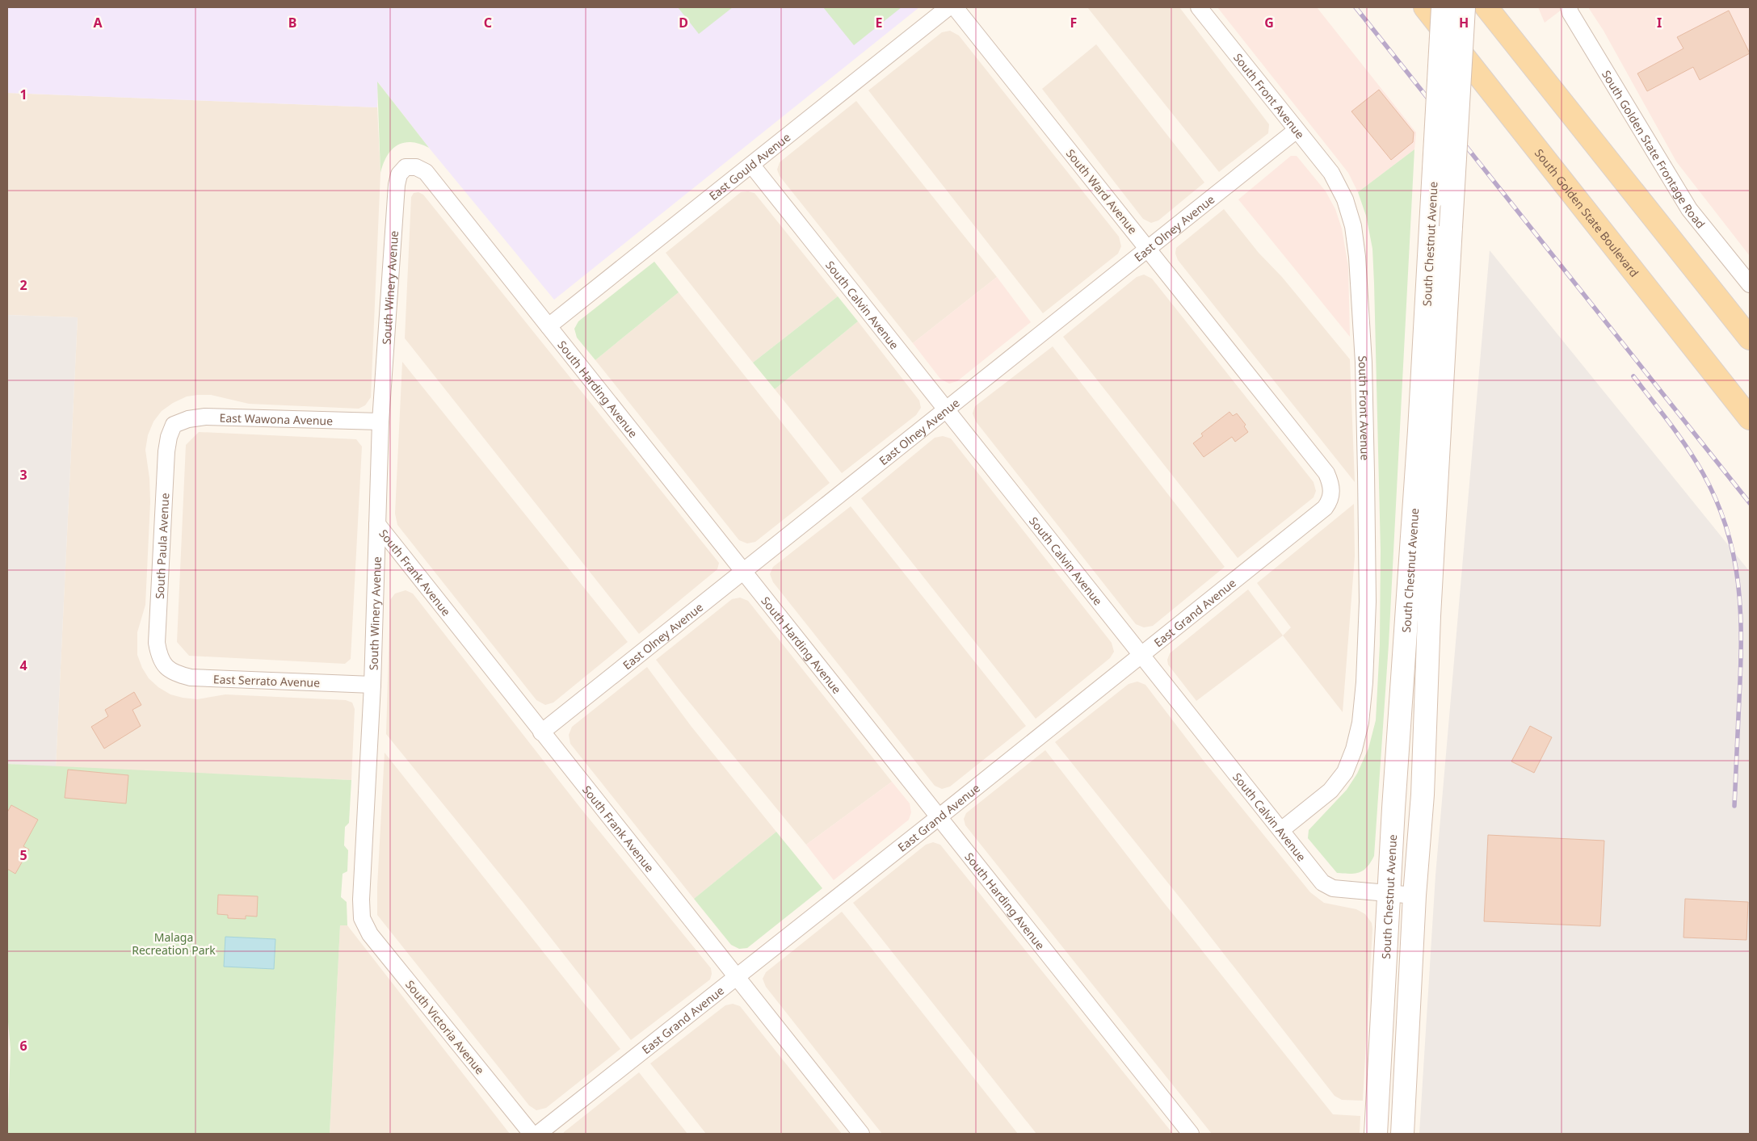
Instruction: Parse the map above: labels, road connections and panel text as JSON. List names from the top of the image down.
{
  "streets": {
    "main road": ["South Golden State Boulevard", "South Chestnut Avenue"],
    "street": [
      "South Front Avenue",
      "South Golden State Frontage Road",
      "East Gould Avenue",
      "South Ward Avenue",
      "East Olney Avenue",
      "South Winery Avenue",
      "South Calvin Avenue",
      "South Harding Avenue",
      "East Wawona Avenue",
      "South Paula Avenue",
      "South Frank Avenue",
      "East Grand Avenue",
      "East Serrato Avenue",
      "South Victoria Avenue"
    ]
  },
  "crossings": [
    ["South Front Avenue", "East Olney Avenue"],
    ["South Front Avenue", "South Calvin Avenue"],
    ["East Gould Avenue", "South Calvin Avenue"],
    ["East Gould Avenue", "South Harding Avenue"],
    ["South Ward Avenue", "East Olney Avenue"],
    ["South Ward Avenue", "East Grand Avenue"],
    ["East Olney Avenue", "South Calvin Avenue"],
    ["East Olney Avenue", "South Harding Avenue"],
    ["East Olney Avenue", "South Frank Avenue"],
    ["South Chestnut Avenue", "South Calvin Avenue"],
    ["South Winery Avenue", "South Harding Avenue"],
    ["South Winery Avenue", "East Wawona Avenue"],
    ["South Winery Avenue", "South Frank Avenue"],
    ["South Winery Avenue", "East Serrato Avenue"],
    ["South Winery Avenue", "South Victoria Avenue"],
    ["South Calvin Avenue", "East Grand Avenue"],
    ["South Harding Avenue", "East Grand Avenue"],
    ["East Wawona Avenue", "South Paula Avenue"],
    ["South Paula Avenue", "East Serrato Avenue"],
    ["South Frank Avenue", "East Grand Avenue"]
  ],
  "parks": ["Malaga Recreation Park"],
  "grid": {
    "columns": [
      "A",
      "B",
      "C",
      "D",
      "E",
      "F",
      "G",
      "H",
      "I"
    ],
    "rows": [
      "1",
      "2",
      "3",
      "4",
      "5",
      "6"
    ]
  }
}
